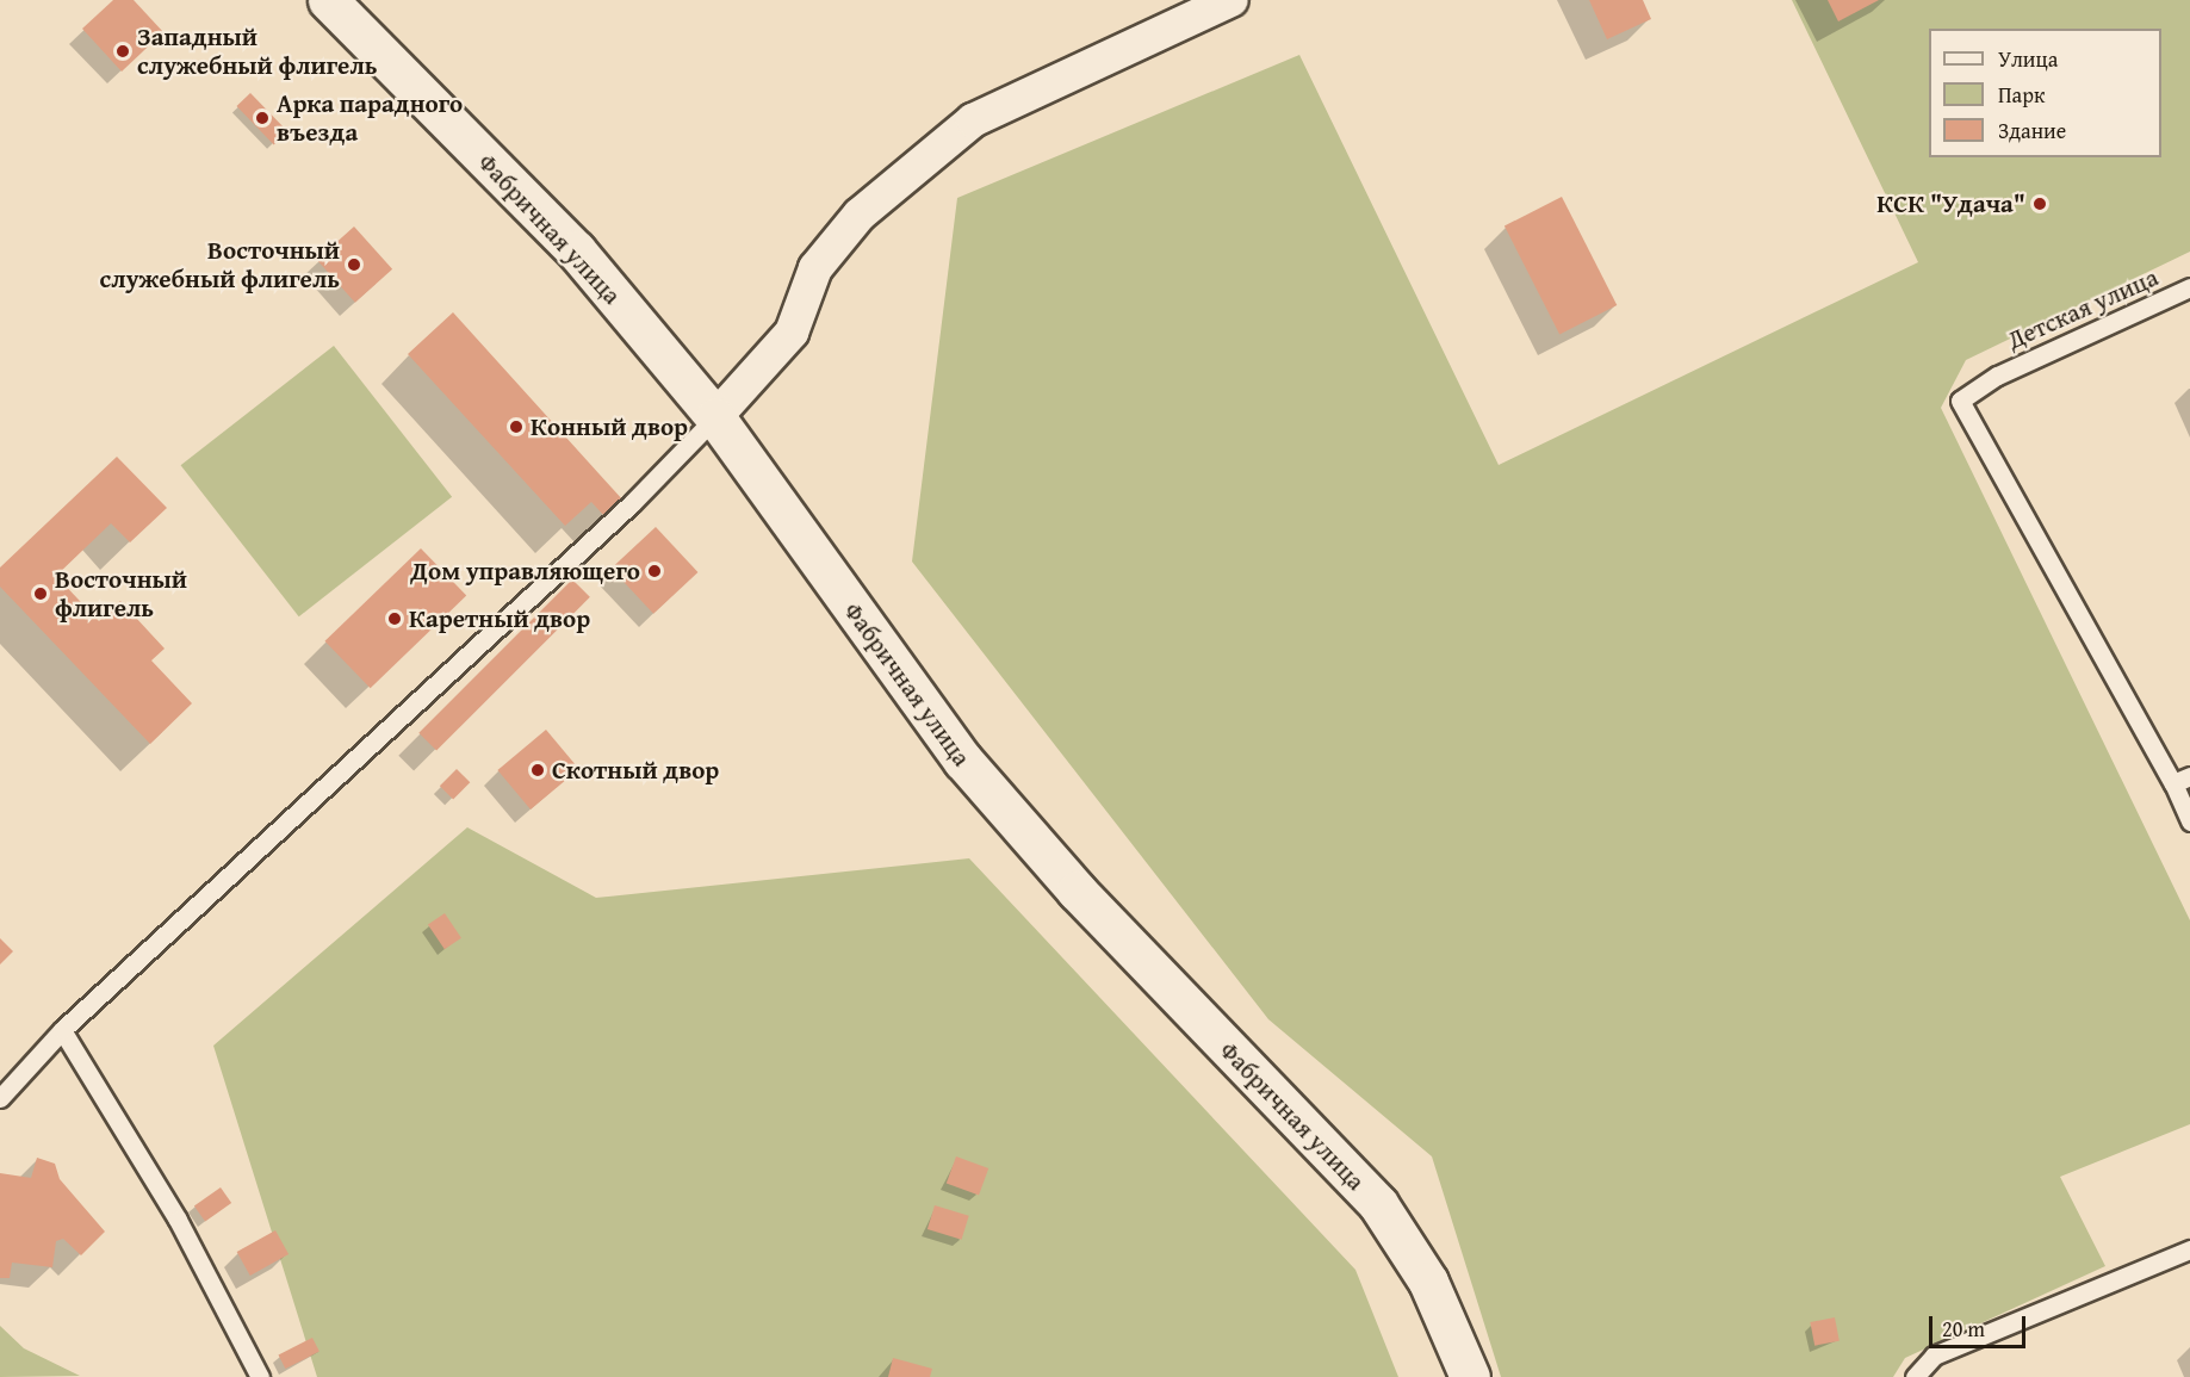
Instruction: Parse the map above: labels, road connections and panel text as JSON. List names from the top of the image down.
{
  "streets": {
    "street": ["Фабричная улица"],
    "lane": ["Детская улица"]
  },
  "places": [
    "Западный служебный флигель",
    "Арка парадного въезда",
    "КСК \"Удача\"",
    "Восточный служебный флигель",
    "Конный двор",
    "Дом управляющего",
    "Восточный флигель",
    "Каретный двор",
    "Скотный двор"
  ],
  "legend": ["Улица", "Парк", "Здание"],
  "scale_bar": "20 m"
}
